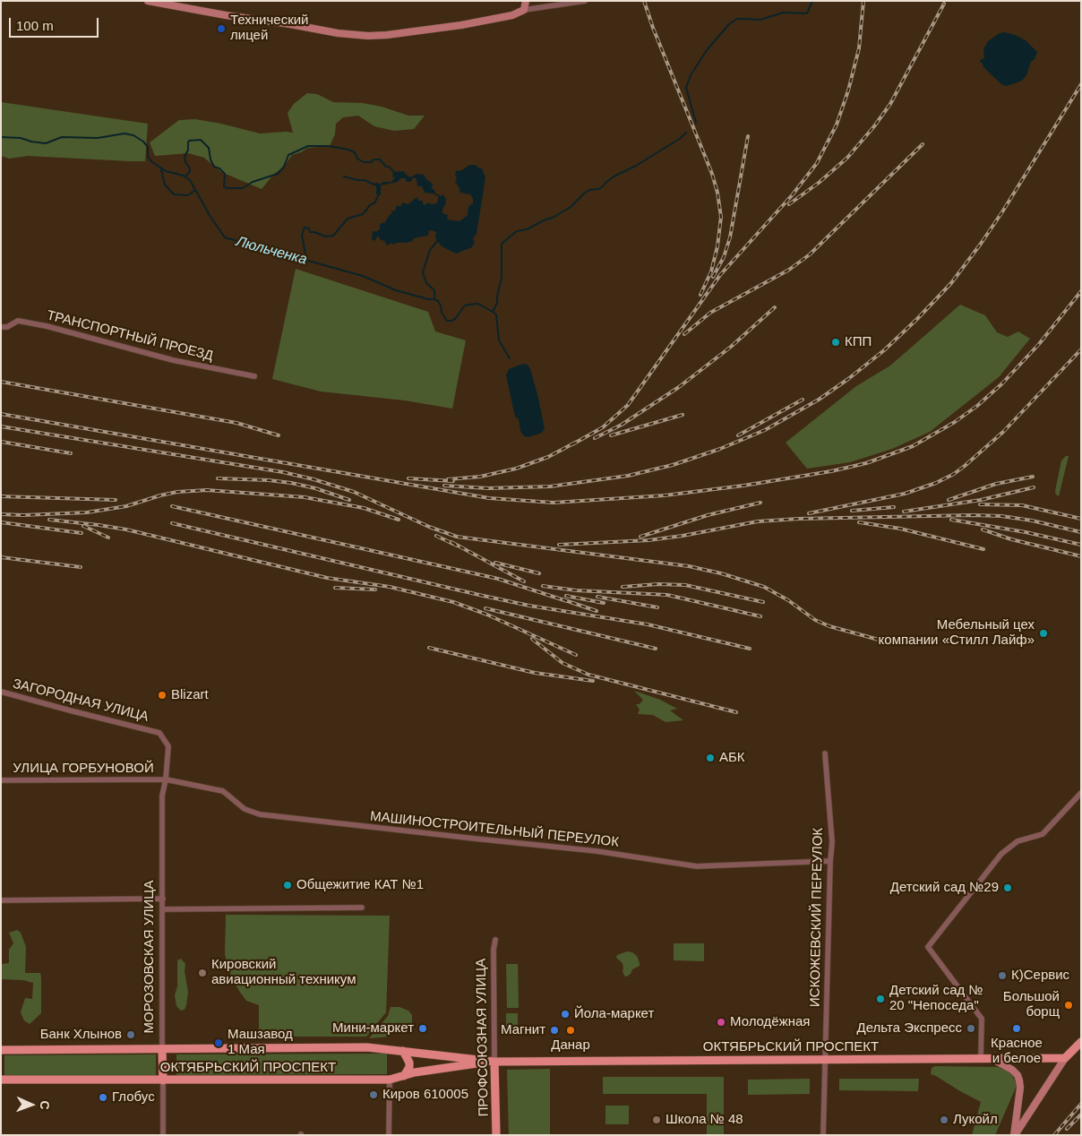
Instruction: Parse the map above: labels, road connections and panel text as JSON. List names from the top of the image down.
{
  "streets": {
    "main road": ["МОРОЗОВСКАЯ УЛИЦА", "ПРОФСОЮЗНАЯ УЛИЦА", "ОКТЯБРЬСКИЙ ПРОСПЕКТ"],
    "street": [
      "ТРАНСПОРТНЫЙ ПРОЕЗД",
      "ЗАГОРОДНАЯ УЛИЦА",
      "УЛИЦА ГОРБУНОВОЙ",
      "МАШИНОСТРОИТЕЛЬНЫЙ ПЕРЕУЛОК",
      "ИСКОЖЕВСКИЙ ПЕРЕУЛОК"
    ]
  },
  "crossings": [
    ["ЗАГОРОДНАЯ УЛИЦА", "УЛИЦА ГОРБУНОВОЙ"],
    ["ЗАГОРОДНАЯ УЛИЦА", "МАШИНОСТРОИТЕЛЬНЫЙ ПЕРЕУЛОК"],
    ["ЗАГОРОДНАЯ УЛИЦА", "МОРОЗОВСКАЯ УЛИЦА"],
    ["УЛИЦА ГОРБУНОВОЙ", "МАШИНОСТРОИТЕЛЬНЫЙ ПЕРЕУЛОК"],
    ["УЛИЦА ГОРБУНОВОЙ", "МОРОЗОВСКАЯ УЛИЦА"],
    ["МАШИНОСТРОИТЕЛЬНЫЙ ПЕРЕУЛОК", "ИСКОЖЕВСКИЙ ПЕРЕУЛОК"],
    ["МАШИНОСТРОИТЕЛЬНЫЙ ПЕРЕУЛОК", "МОРОЗОВСКАЯ УЛИЦА"],
    ["ИСКОЖЕВСКИЙ ПЕРЕУЛОК", "ОКТЯБРЬСКИЙ ПРОСПЕКТ"],
    ["МОРОЗОВСКАЯ УЛИЦА", "ОКТЯБРЬСКИЙ ПРОСПЕКТ"],
    ["ПРОФСОЮЗНАЯ УЛИЦА", "ОКТЯБРЬСКИЙ ПРОСПЕКТ"]
  ],
  "water": ["Люльченка"],
  "places": [
    "Технический лицей",
    "КПП",
    "Мебельный цех компании «Стилл Лайф»",
    "Blizart",
    "АБК",
    "Общежитие КАТ №1",
    "Детский сад №29",
    "Кировский авиационный техникум",
    "К)Сервис",
    "Детский сад № 20 \"Непоседа\"",
    "Большой борщ",
    "Йола-маркет",
    "Молодёжная",
    "Мини-маркет",
    "Дельта Экспресс",
    "Красное и белое",
    "Магнит",
    "Данар",
    "Банк Хлынов",
    "Машзавод 1 Мая",
    "Киров 610005",
    "Глобус",
    "Школа № 48",
    "Лукойл"
  ],
  "scale_bar": "100 m",
  "north": "right"
}
